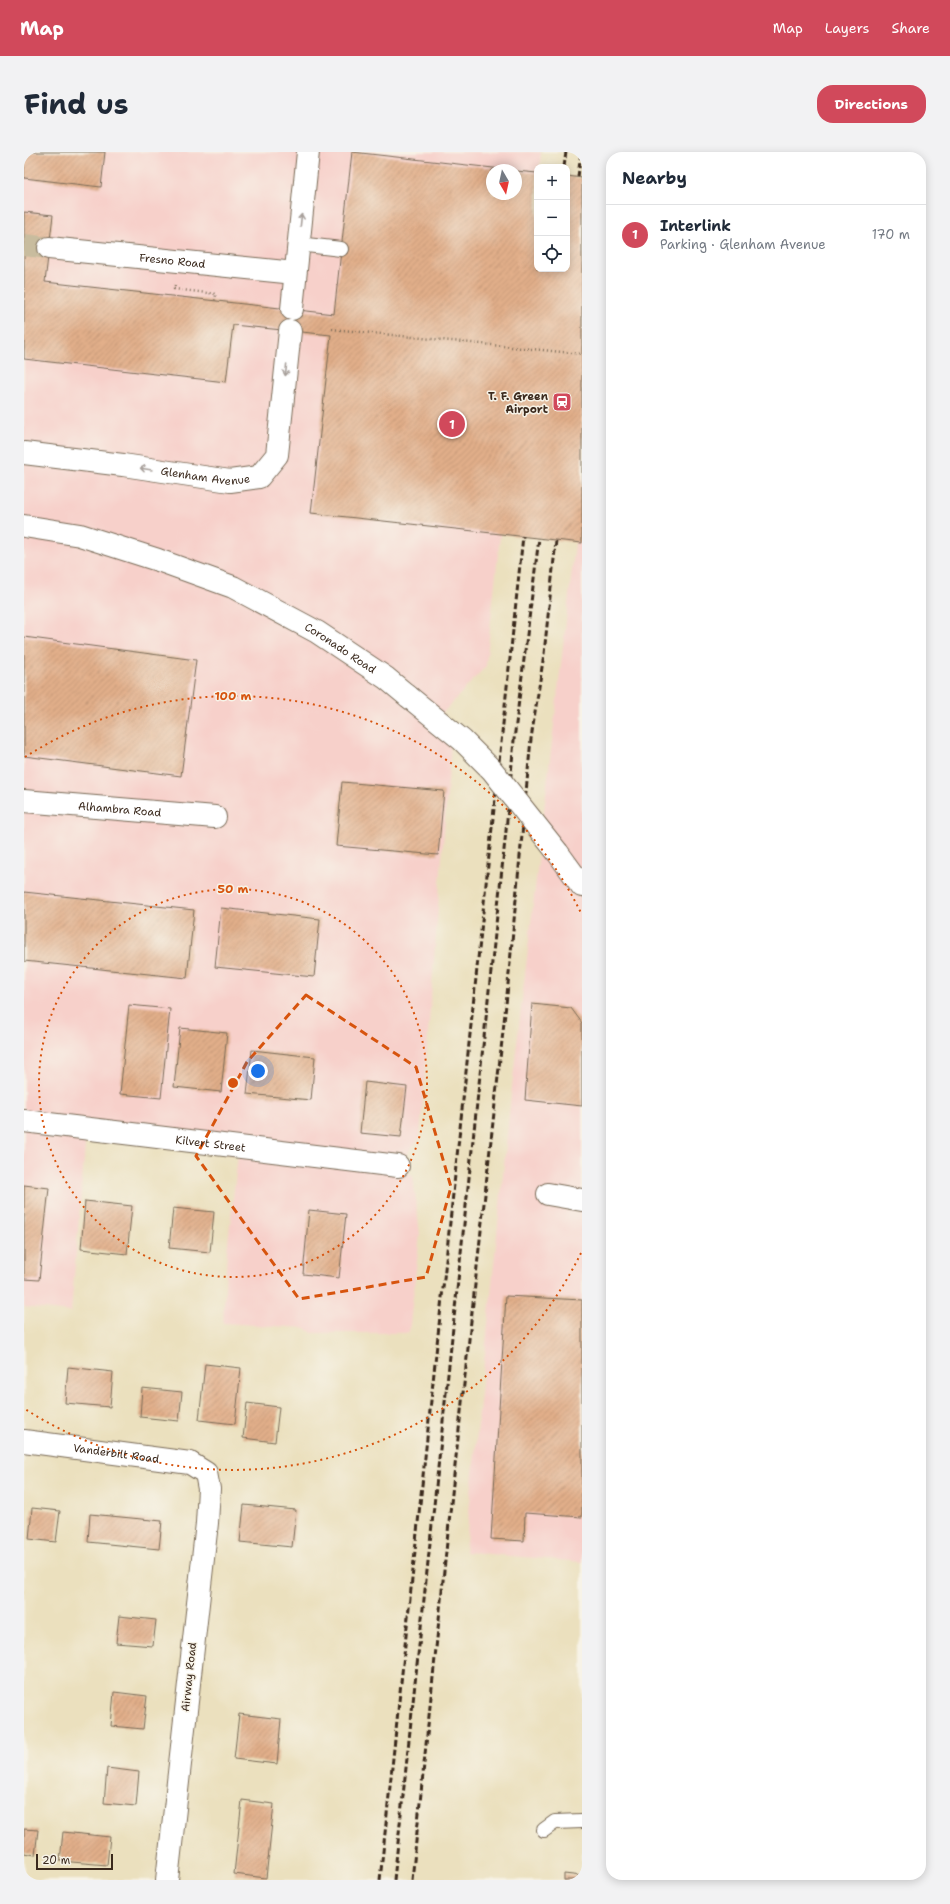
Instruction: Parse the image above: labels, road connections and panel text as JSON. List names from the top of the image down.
{
  "streets": {
    "street": [
      "Fresno Road",
      "Glenham Avenue",
      "Coronado Road",
      "Alhambra Road",
      "Kilvert Street",
      "Vanderbilt Road",
      "Airway Road"
    ]
  },
  "crossings": [
    ["Vanderbilt Road", "Airway Road"]
  ],
  "places": {
    "station": ["T. F. Green Airport"]
  },
  "scale_bar": "20 m",
  "north": "bottom",
  "page": {
    "header": "Map",
    "nav": ["Map", "Layers", "Share"],
    "title": "Find us",
    "buttons": "Directions",
    "heading": "Nearby",
    "map_buttons": ["+", "−"],
    "list": [
      {
        "mark": "1",
        "name": "Interlink",
        "note": "Parking · Glenham Avenue",
        "value": "170 m"
      }
    ],
    "pins": "1",
    "scale": "20 m"
  },
  "rings": ["100 m", "50 m"]
}
